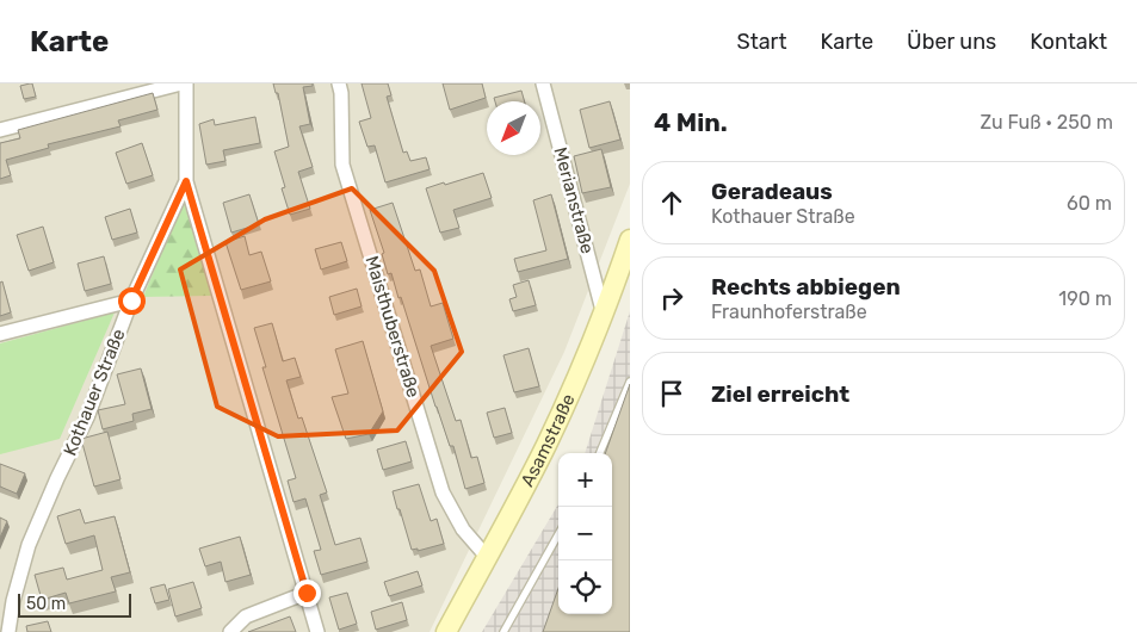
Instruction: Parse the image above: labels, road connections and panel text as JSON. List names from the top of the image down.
{
  "streets": {
    "street": [
      "Merianstraße",
      "Maisthuberstraße",
      "Kothauer Straße",
      "Asamstraße"
    ]
  },
  "crossings": [
    ["Merianstraße", "Asamstraße"],
    ["Maisthuberstraße", "Asamstraße"]
  ],
  "scale_bar": "50 m",
  "north": "bottom left",
  "page": {
    "header": "Karte",
    "nav": [
      "Start",
      "Karte",
      "Über uns",
      "Kontakt"
    ],
    "heading": ["4 Min.", "Zu Fuß · 250 m"],
    "list": [
      ["Geradeaus", "Kothauer Straße", "60 m"],
      ["Rechts abbiegen", "Fraunhoferstraße", "190 m"],
      "Ziel erreicht"
    ],
    "map_buttons": ["+", "−"],
    "scale": "50 m"
  }
}
